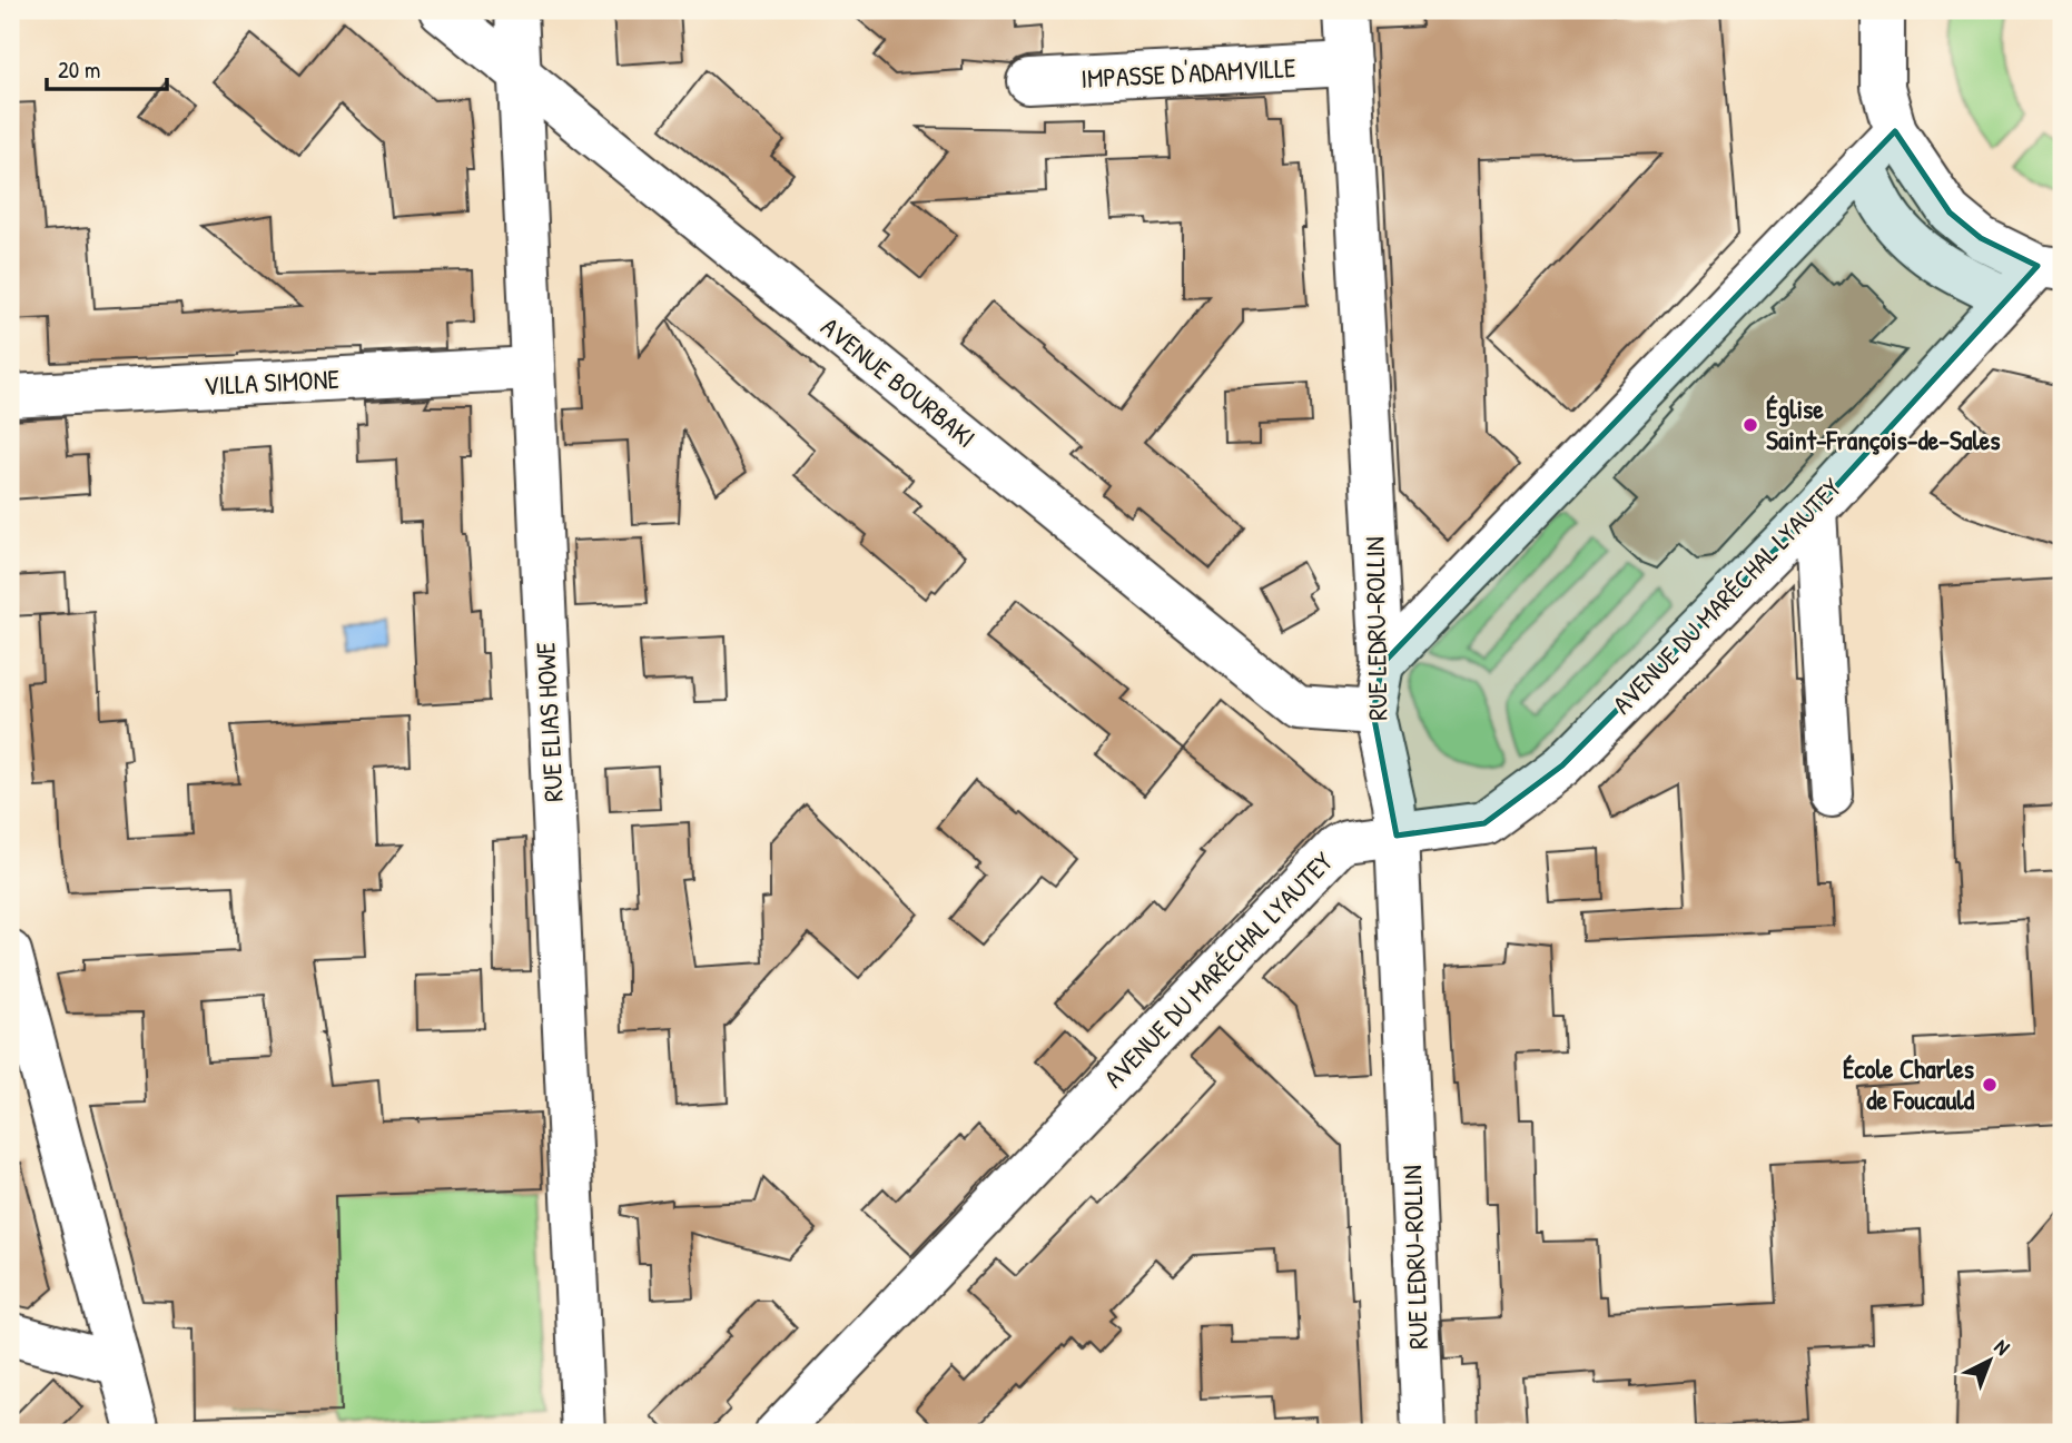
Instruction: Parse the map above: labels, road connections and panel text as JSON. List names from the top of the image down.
{
  "streets": {
    "street": [
      "IMPASSE D'ADAMVILLE",
      "VILLA SIMONE",
      "AVENUE BOURBAKI",
      "AVENUE DU MARÉCHAL LYAUTEY",
      "RUE LEDRU-ROLLIN",
      "RUE ELIAS HOWE"
    ]
  },
  "crossings": [
    ["IMPASSE D'ADAMVILLE", "RUE LEDRU-ROLLIN"],
    ["VILLA SIMONE", "RUE ELIAS HOWE"],
    ["AVENUE BOURBAKI", "RUE LEDRU-ROLLIN"],
    ["AVENUE BOURBAKI", "RUE ELIAS HOWE"],
    ["AVENUE DU MARÉCHAL LYAUTEY", "RUE LEDRU-ROLLIN"]
  ],
  "places": ["Église Saint-François-de-Sales", "École Charles de Foucauld"],
  "scale_bar": "20 m",
  "north": "top right"
}
